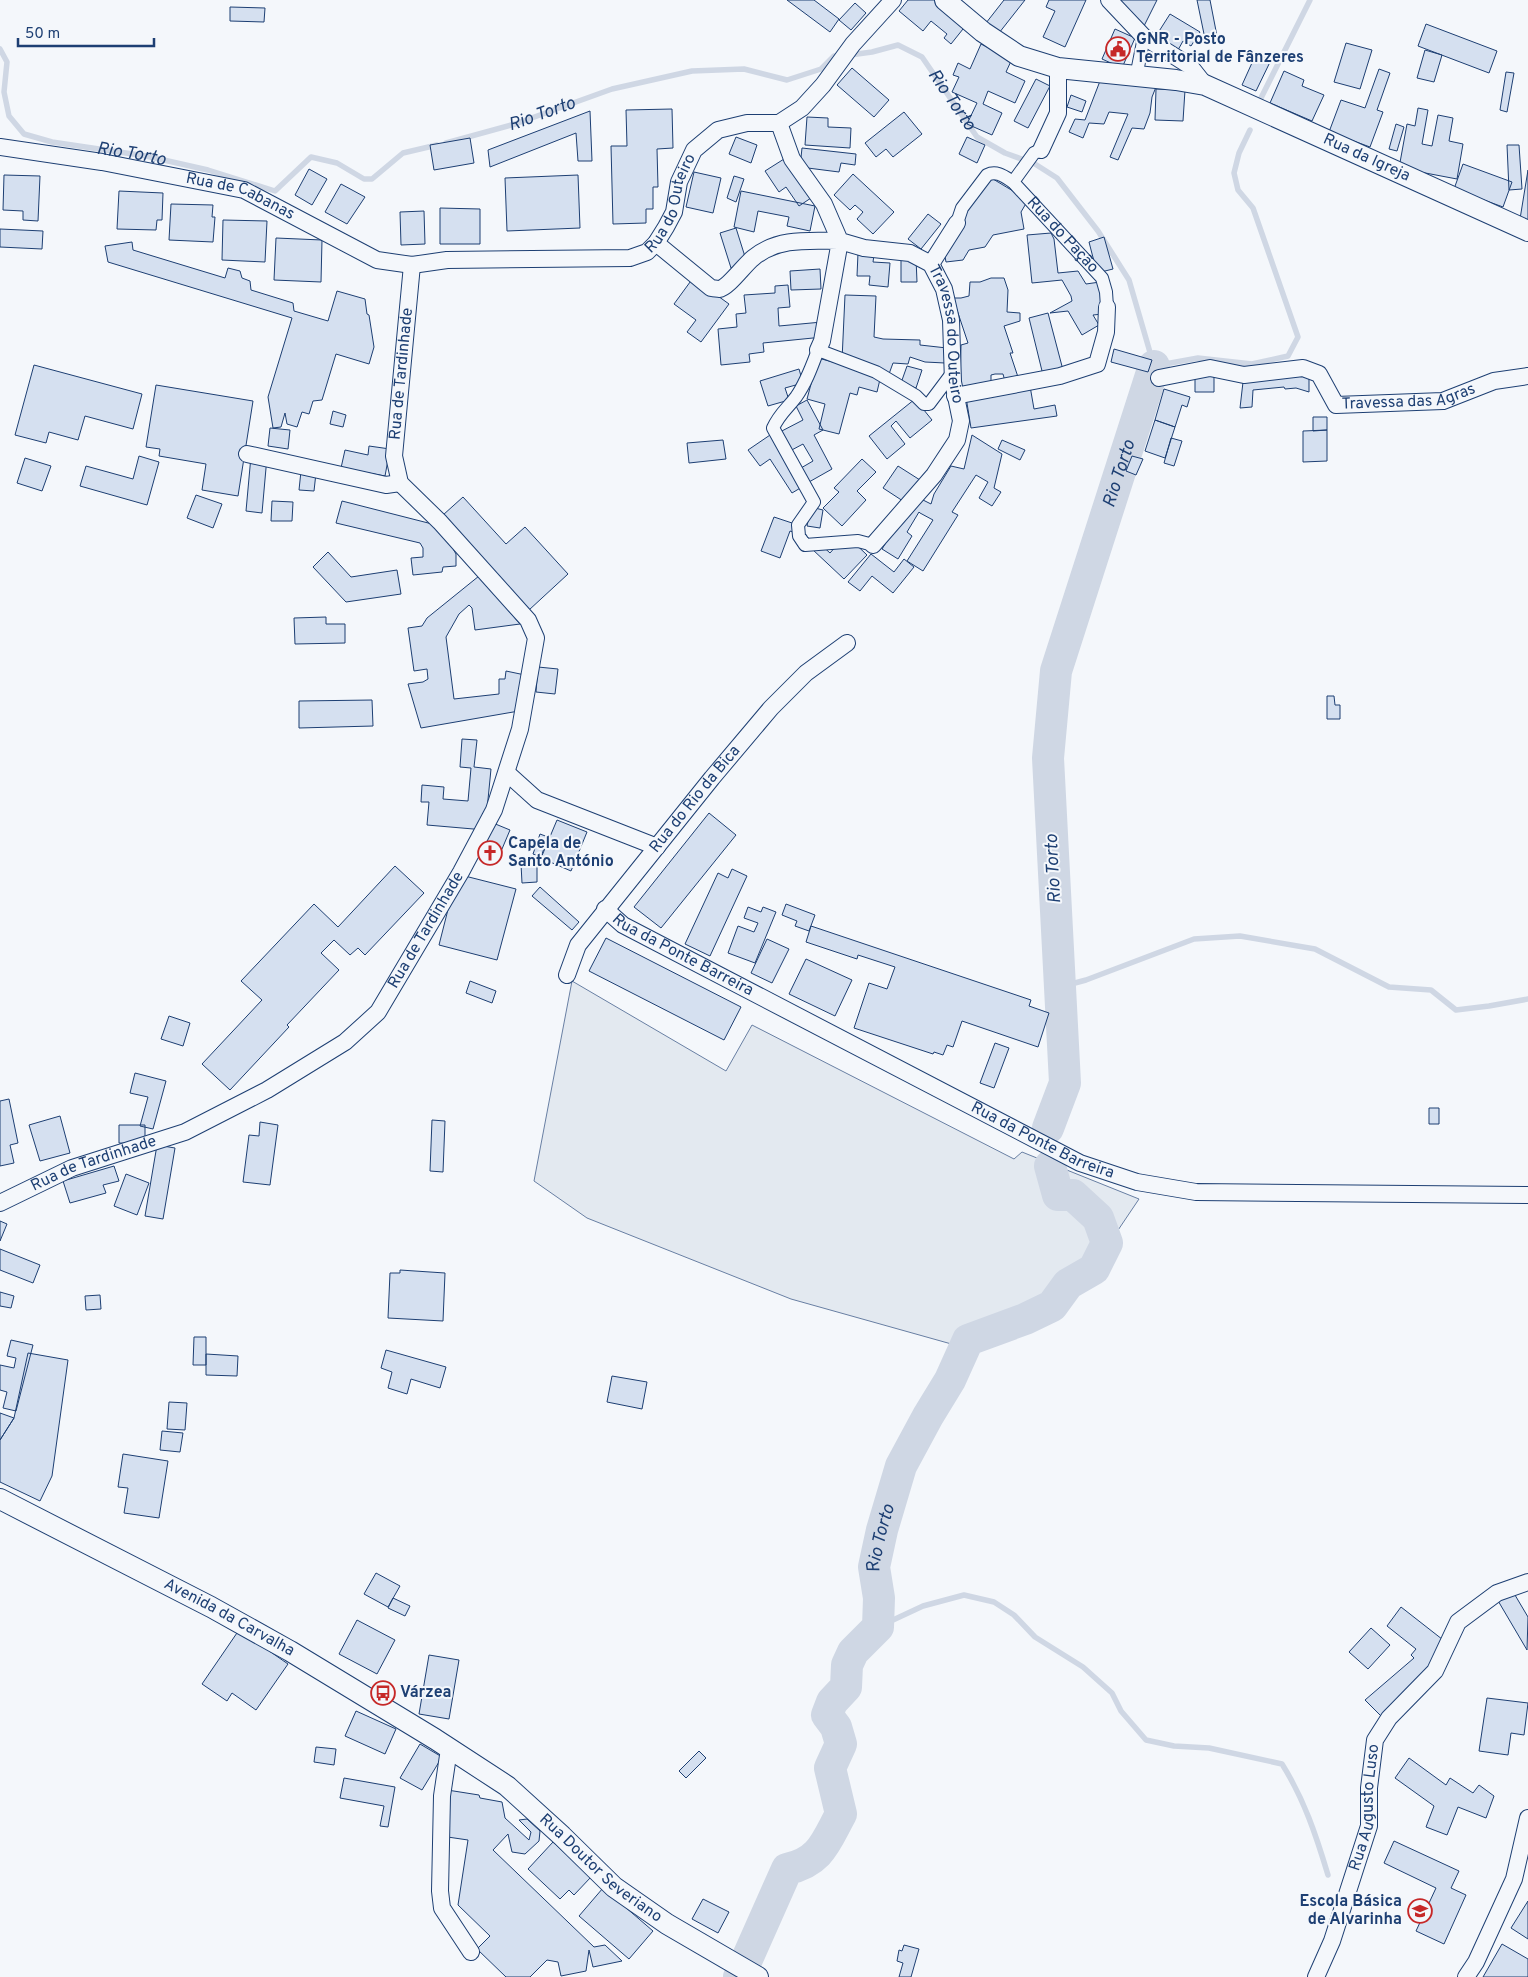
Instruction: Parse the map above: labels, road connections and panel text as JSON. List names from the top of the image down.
{
  "streets": {
    "street": [
      "Rua da Igreja",
      "Rua de Cabanas",
      "Rua do Outeiro",
      "Rua do Pação",
      "Travessa do Outeiro",
      "Rua de Tardinhade",
      "Travessa das Agras",
      "Rua do Rio da Bica",
      "Rua da Ponte Barreira",
      "Avenida da Carvalha",
      "Rua Augusto Luso",
      "Rua Doutor Severiano"
    ]
  },
  "crossings": [
    ["Rua da Igreja", "Rua do Pação"],
    ["Rua de Cabanas", "Rua do Outeiro"],
    ["Rua de Cabanas", "Rua de Tardinhade"],
    ["Rua do Outeiro", "Travessa do Outeiro"],
    ["Rua do Outeiro", "Rua de Tardinhade"],
    ["Rua do Pação", "Travessa do Outeiro"],
    ["Rua do Rio da Bica", "Rua da Ponte Barreira"],
    ["Avenida da Carvalha", "Rua Doutor Severiano"]
  ],
  "water": ["Rio Torto"],
  "places": {
    "public building": ["GNR - Posto Territorial de Fânzeres"],
    "church": ["Capela de Santo António"],
    "bus stop": ["Várzea"],
    "school or university": ["Escola Básica de Alvarinha"]
  },
  "scale_bar": "50 m"
}
